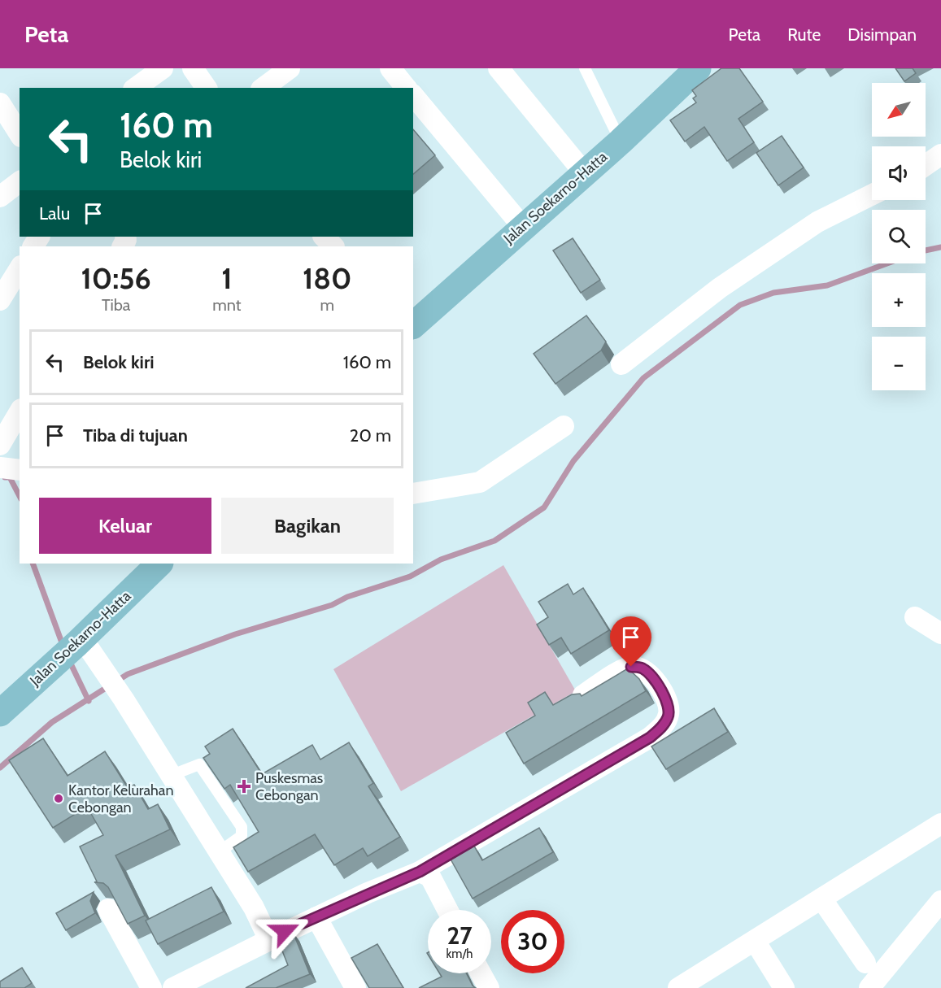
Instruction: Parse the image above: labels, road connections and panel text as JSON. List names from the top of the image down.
{
  "streets": {
    "main road": ["Jalan Soekarno-Hatta"]
  },
  "places": {
    "health": ["Puskesmas Cebongan"],
    "other": ["Kantor Kelurahan Cebongan"]
  },
  "north": "bottom left",
  "page": {
    "header": "Peta",
    "nav": ["Peta", "Rute", "Disimpan"],
    "map_buttons": ["+", "−"],
    "turn": ["160 m", "Belok kiri"],
    "then": "Lalu",
    "eta": [
      "10:56",
      "Tiba",
      "1",
      "mnt",
      "180",
      "m"
    ],
    "list": [
      {
        "name": "Belok kiri",
        "value": "160 m"
      },
      {
        "name": "Tiba di tujuan",
        "value": "20 m"
      }
    ],
    "buttons": ["Keluar", "Bagikan"],
    "speed": "27 km/h",
    "limit": "30"
  }
}
